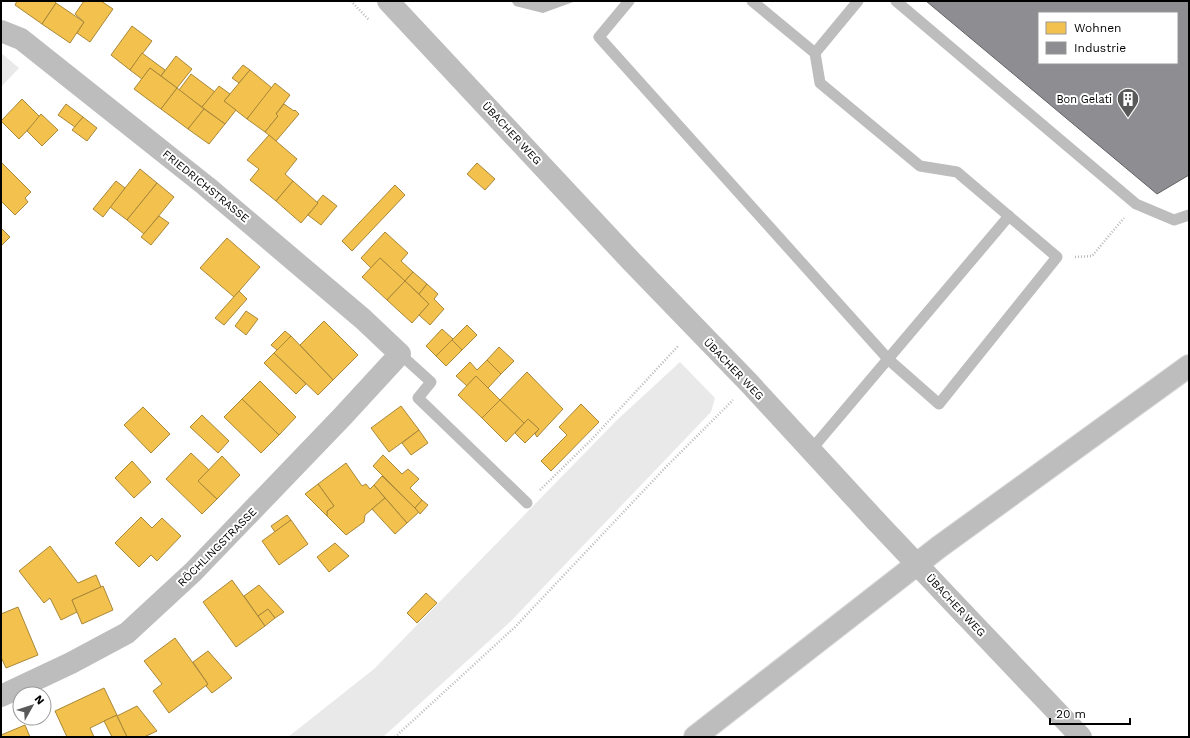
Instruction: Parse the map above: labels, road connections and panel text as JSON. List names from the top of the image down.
{
  "streets": {
    "street": ["ÜBACHER WEG", "FRIEDRICHSTRASSE", "RÖCHLINGSTRASSE"]
  },
  "crossings": [
    ["FRIEDRICHSTRASSE", "RÖCHLINGSTRASSE"]
  ],
  "places": {
    "building": ["Bon Gelati"]
  },
  "legend": ["Wohnen", "Industrie"],
  "scale_bar": "20 m",
  "north": "top right"
}
